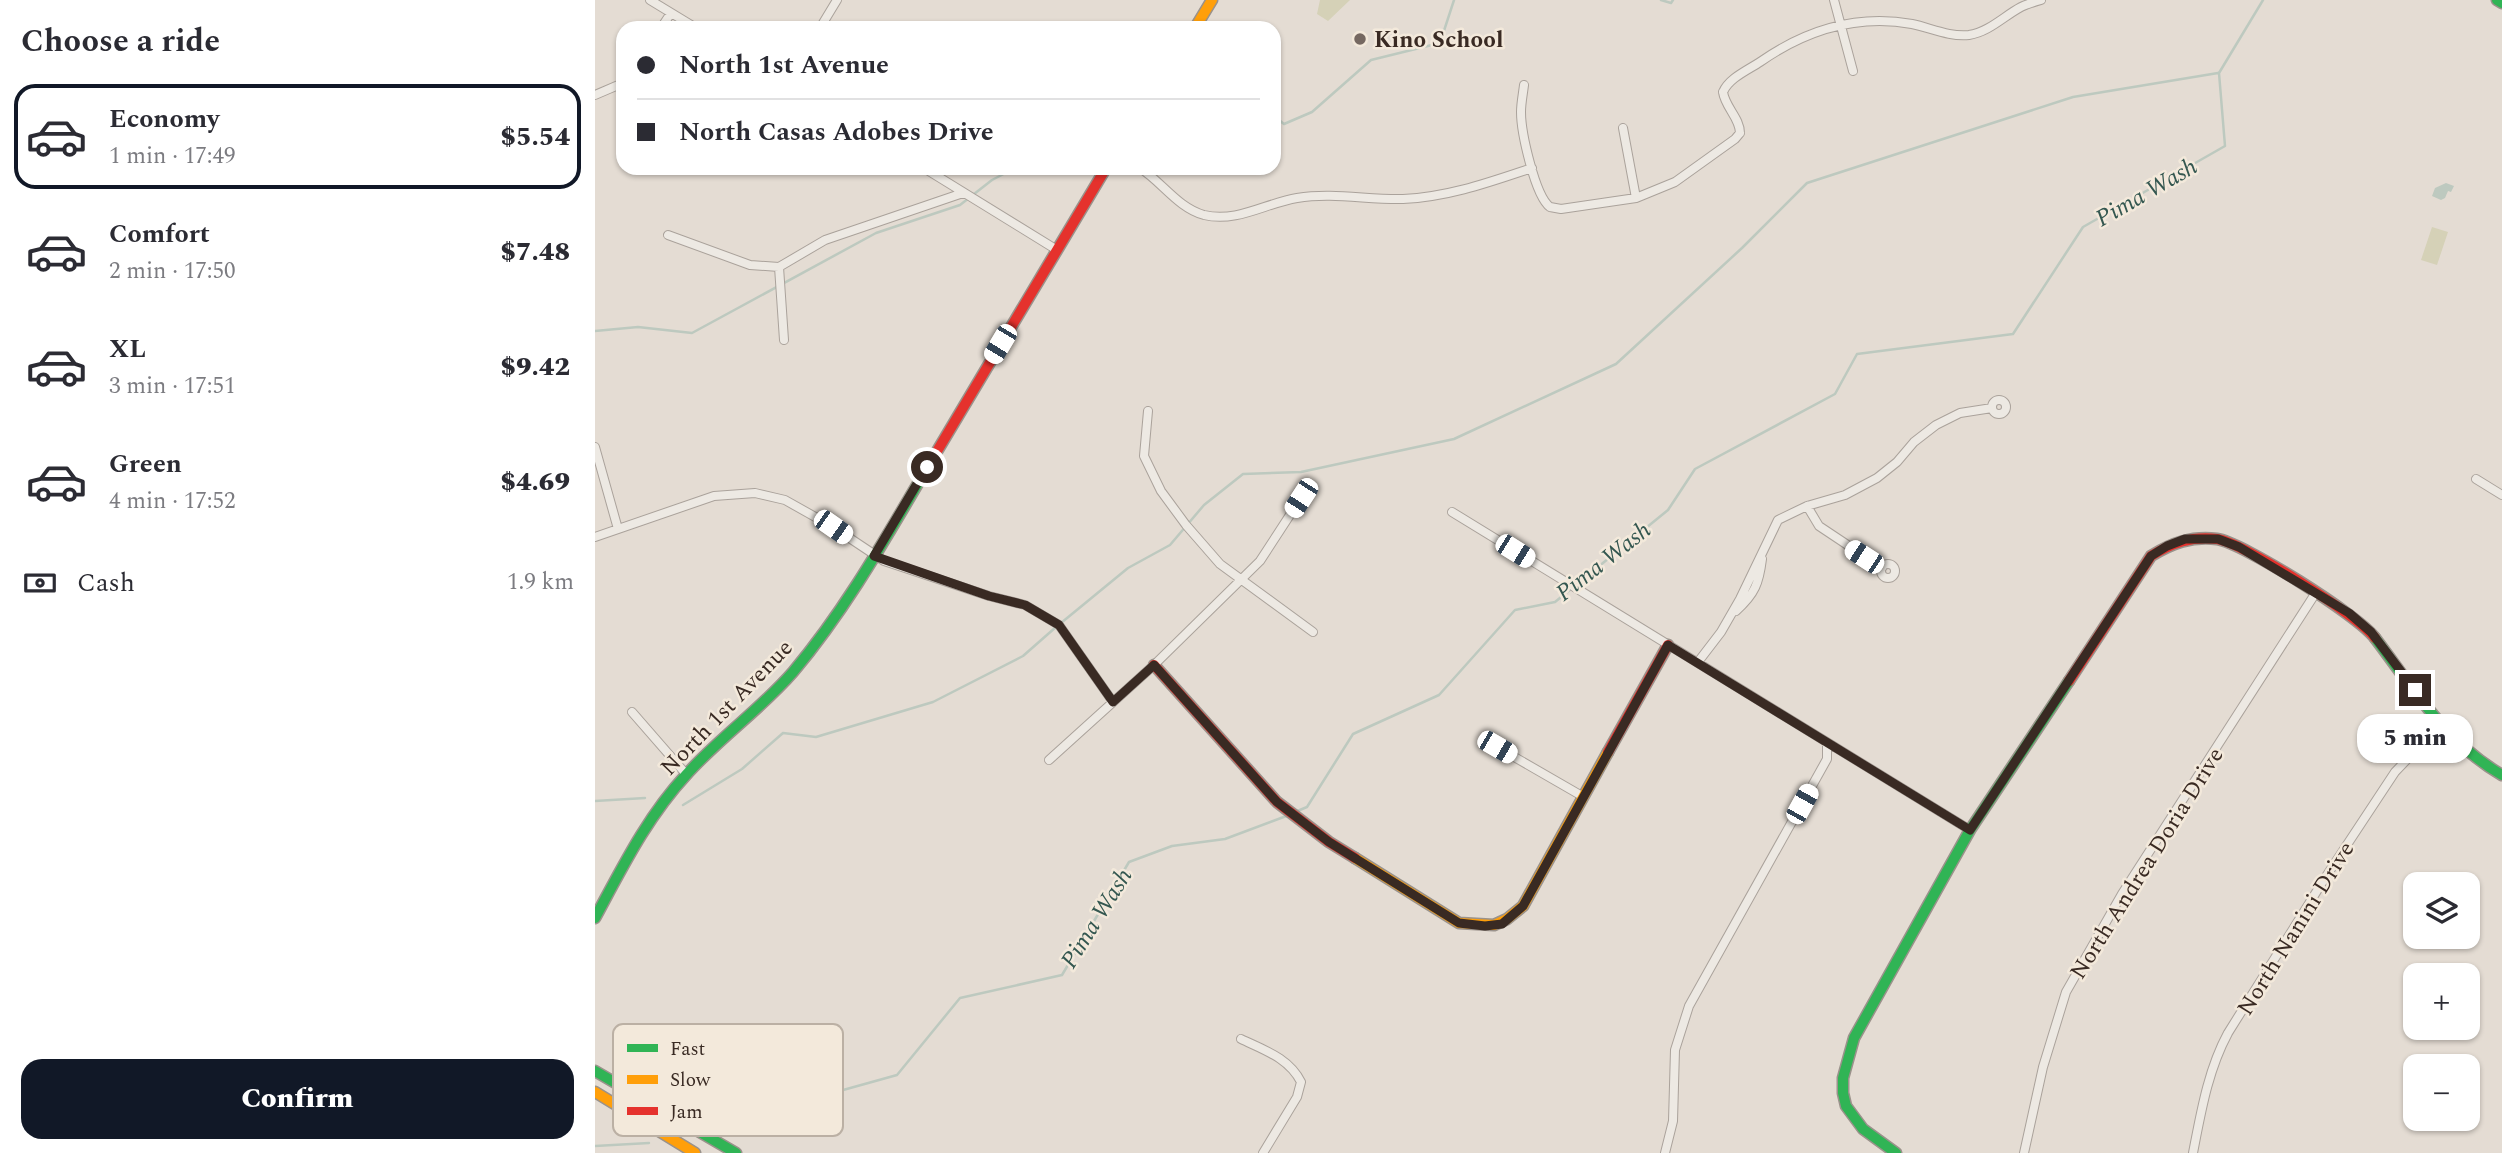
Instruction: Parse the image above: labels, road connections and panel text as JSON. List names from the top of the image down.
{
  "streets": {
    "street": ["North 1st Avenue", "North Andrea Doria Drive", "North Nanini Drive"]
  },
  "water": ["Pima Wash"],
  "places": ["Kino School"],
  "legend": ["Fast", "Slow", "Jam"],
  "page": {
    "heading": "Choose a ride",
    "banner": ["North 1st Avenue", "North Casas Adobes Drive"],
    "list": [
      {
        "name": "Economy",
        "note": "1 min · 17:49",
        "value": "$5.54"
      },
      {
        "name": "Comfort",
        "note": "2 min · 17:50",
        "value": "$7.48"
      },
      {
        "name": "XL",
        "note": "3 min · 17:51",
        "value": "$9.42"
      },
      {
        "name": "Green",
        "note": "4 min · 17:52",
        "value": "$4.69"
      }
    ],
    "pay": ["Cash", "1.9 km"],
    "bubble": "5 min",
    "map_buttons": ["+", "−"],
    "buttons": "Confirm"
  }
}
